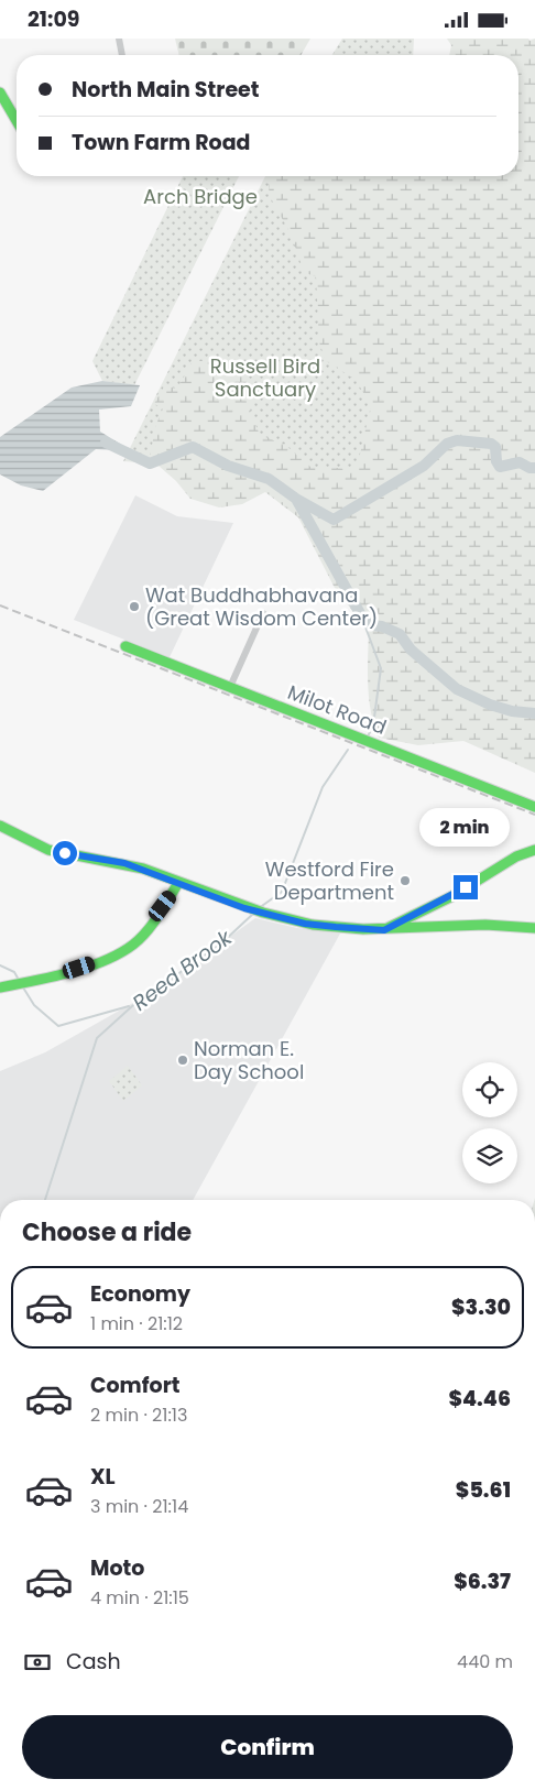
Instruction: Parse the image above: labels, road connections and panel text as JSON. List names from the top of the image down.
{
  "streets": {
    "street": ["Milot Road"]
  },
  "water": ["Reed Brook"],
  "parks": ["Arch Bridge", "Russell Bird Sanctuary"],
  "places": ["Wat Buddhabhavana (Great Wisdom Center)", "Westford Fire Department", "Norman E. Day School"],
  "page": {
    "status": "21:09",
    "banner": ["North Main Street", "Town Farm Road"],
    "bubble": "2 min",
    "heading": "Choose a ride",
    "list": [
      {
        "name": "Economy",
        "note": "1 min · 21:12",
        "value": "$3.30"
      },
      {
        "name": "Comfort",
        "note": "2 min · 21:13",
        "value": "$4.46"
      },
      {
        "name": "XL",
        "note": "3 min · 21:14",
        "value": "$5.61"
      },
      {
        "name": "Moto",
        "note": "4 min · 21:15",
        "value": "$6.37"
      }
    ],
    "pay": ["Cash", "440 m"],
    "buttons": "Confirm"
  }
}
